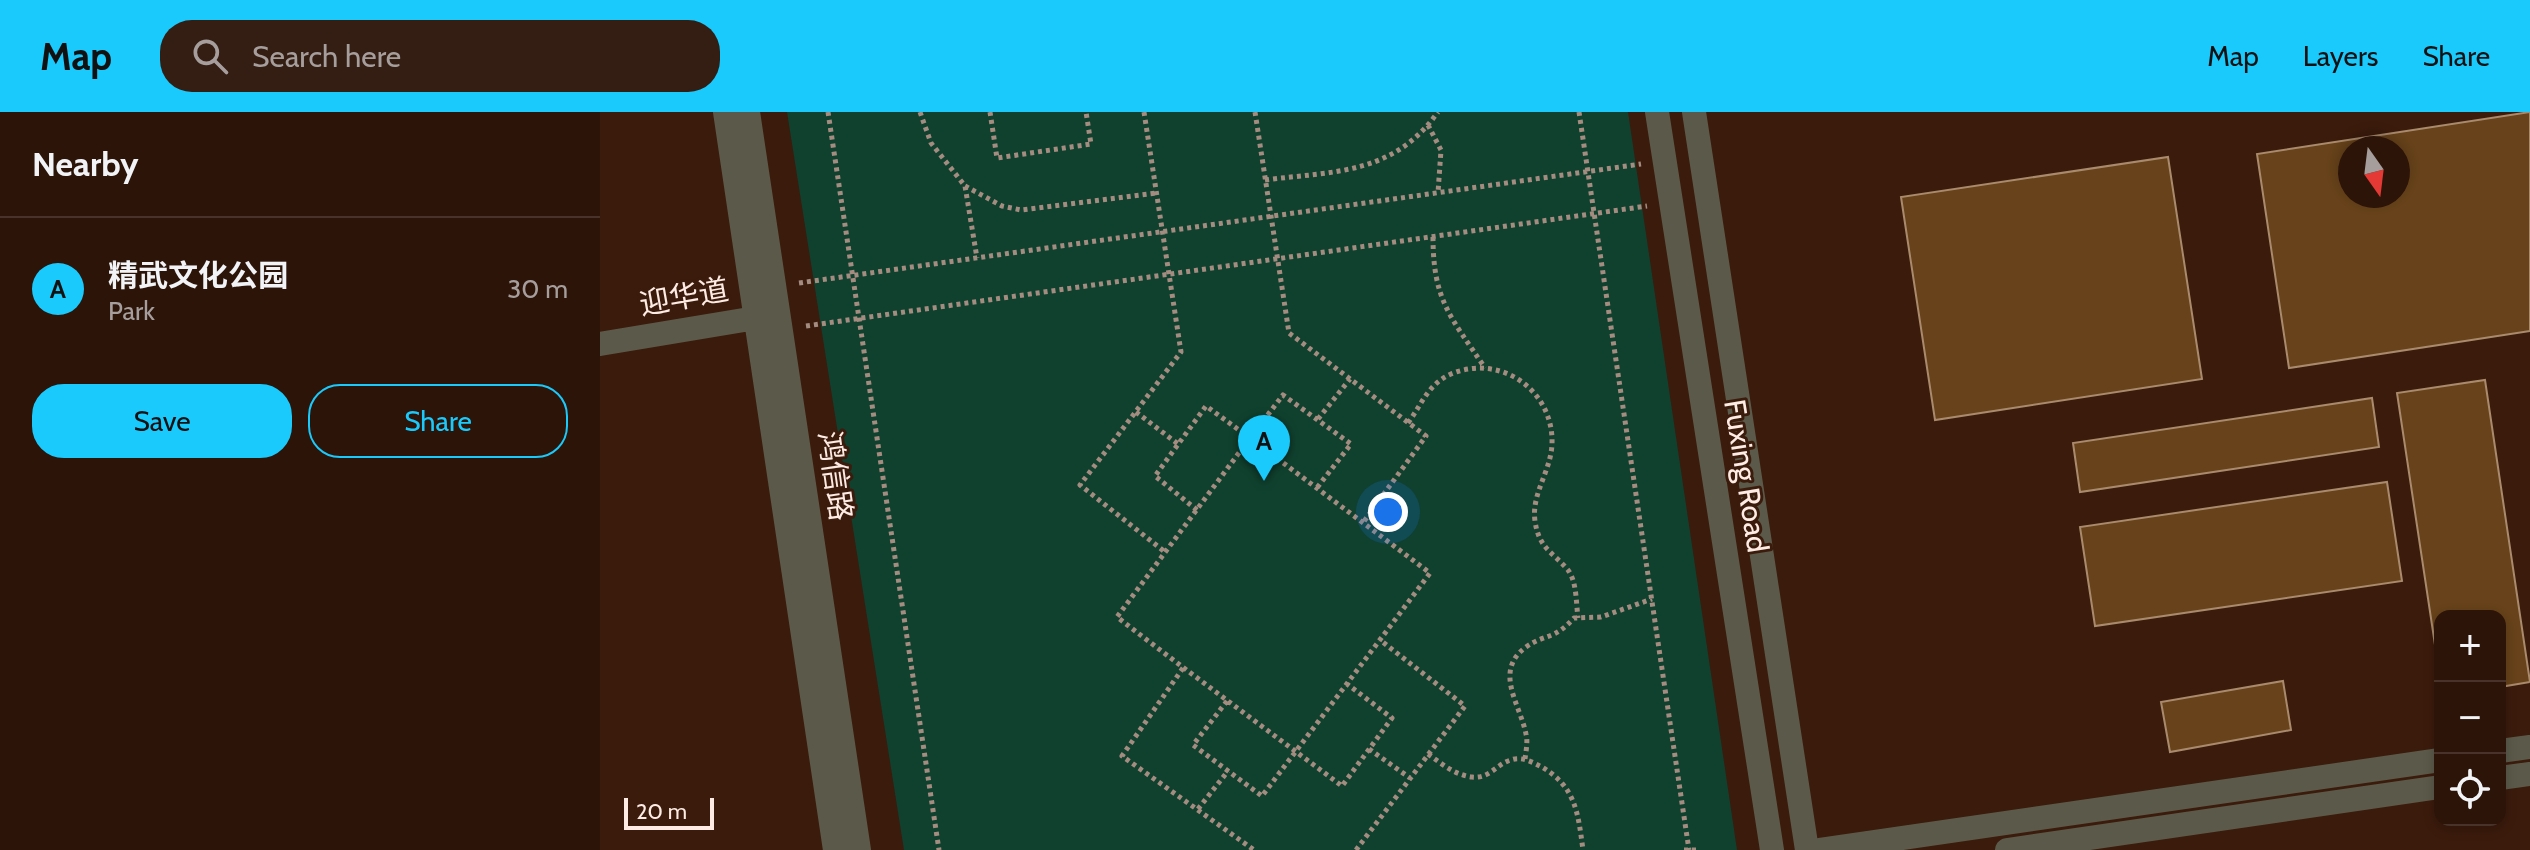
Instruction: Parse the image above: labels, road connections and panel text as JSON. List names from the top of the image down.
{
  "streets": {
    "street": ["迎华道", "鸿信路", "Fuxing Road"]
  },
  "crossings": [
    ["迎华道", "鸿信路"]
  ],
  "scale_bar": "20 m",
  "north": "bottom",
  "page": {
    "header": "Map",
    "search": "Search here",
    "nav": ["Map", "Layers", "Share"],
    "heading": "Nearby",
    "list": [
      {
        "mark": "A",
        "name": "精武文化公园",
        "note": "Park",
        "value": "30 m"
      }
    ],
    "buttons": ["Save", "Share"],
    "pins": "A",
    "map_buttons": ["+", "−"],
    "scale": "20 m"
  }
}
